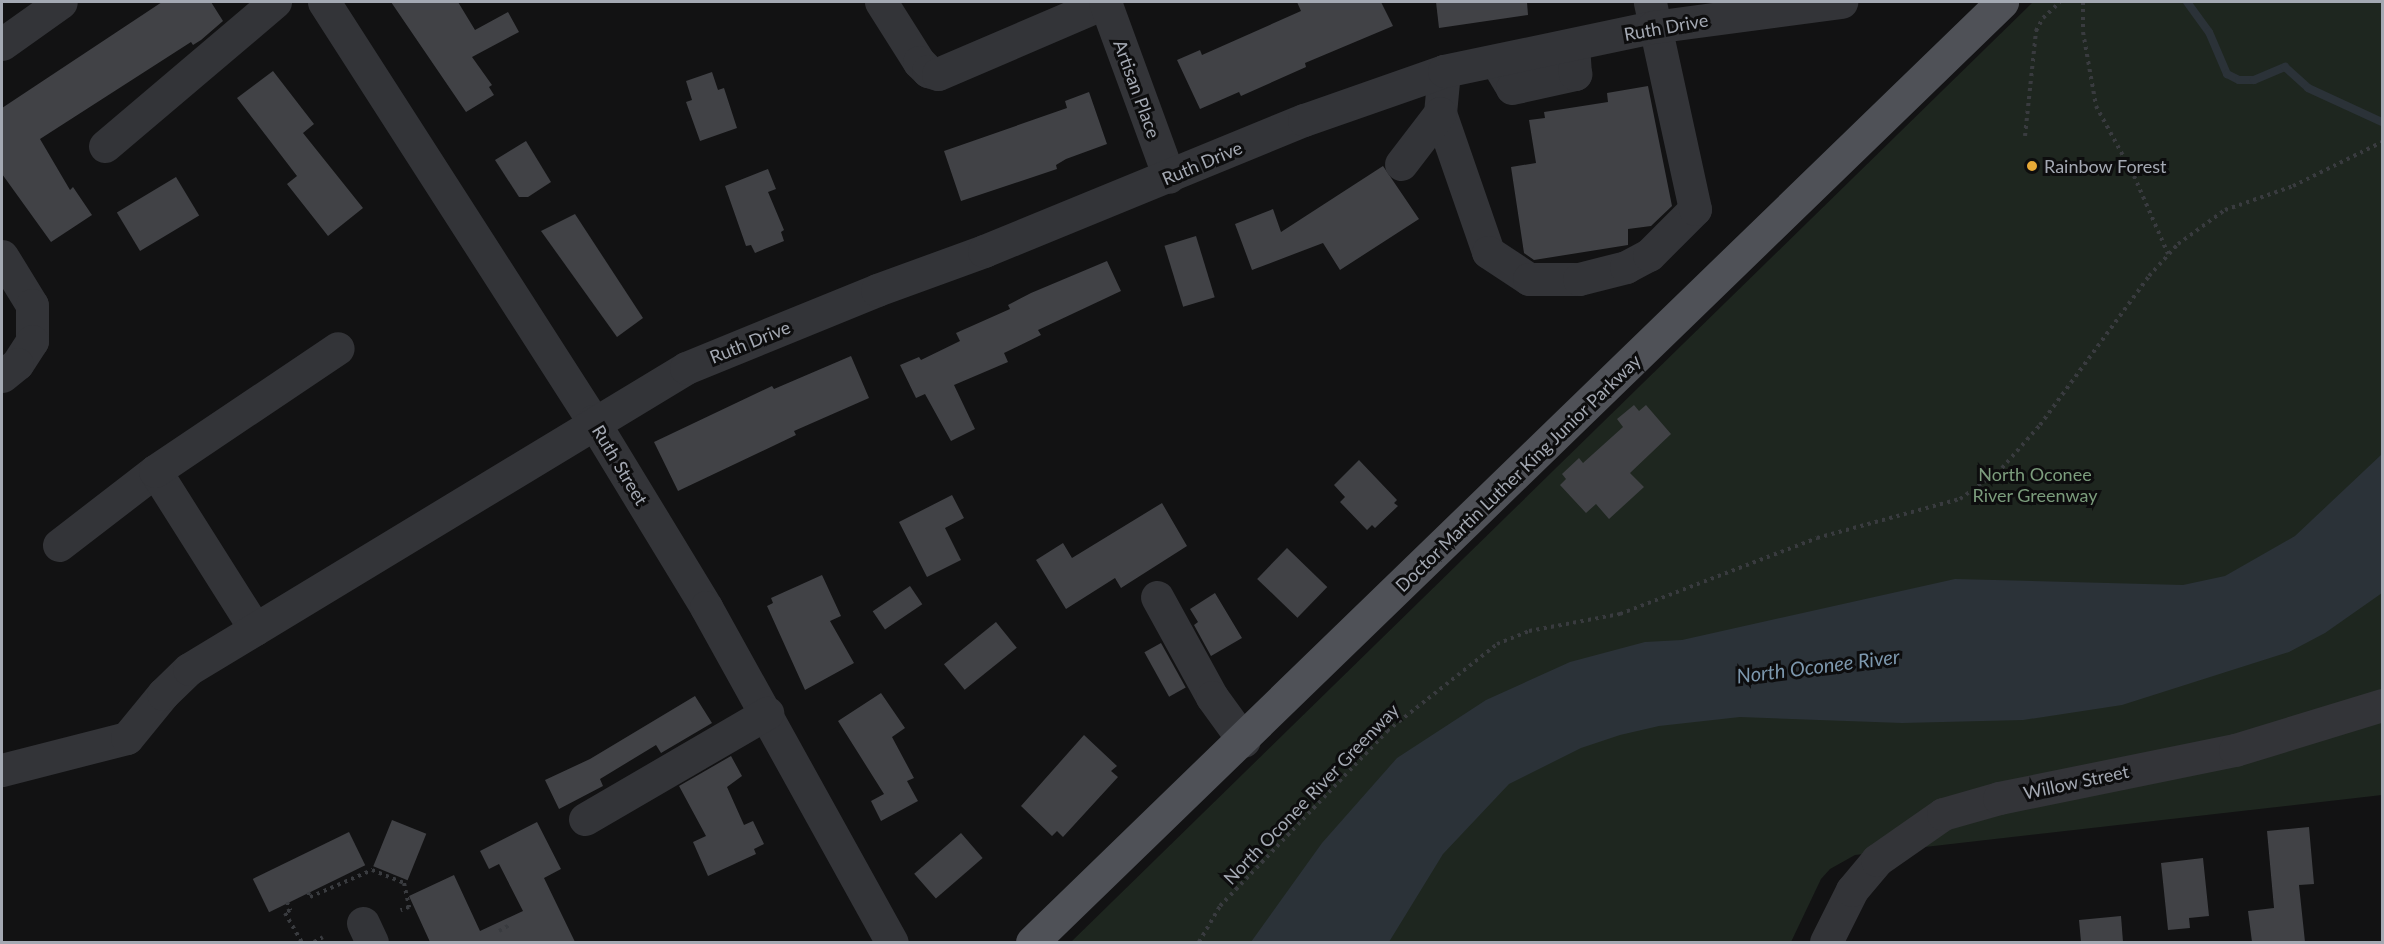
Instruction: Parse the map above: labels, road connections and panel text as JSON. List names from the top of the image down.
{
  "streets": {
    "main road": ["Doctor Martin Luther King Junior Parkway"],
    "street": [
      "Ruth Drive",
      "Artisan Place",
      "Ruth Street",
      "Willow Street"
    ],
    "path": ["North Oconee River Greenway"]
  },
  "crossings": [
    ["Ruth Drive", "Artisan Place"],
    ["Ruth Drive", "Ruth Street"]
  ],
  "water": ["North Oconee River"],
  "parks": ["North Oconee River Greenway"],
  "places": ["Rainbow Forest"]
}
